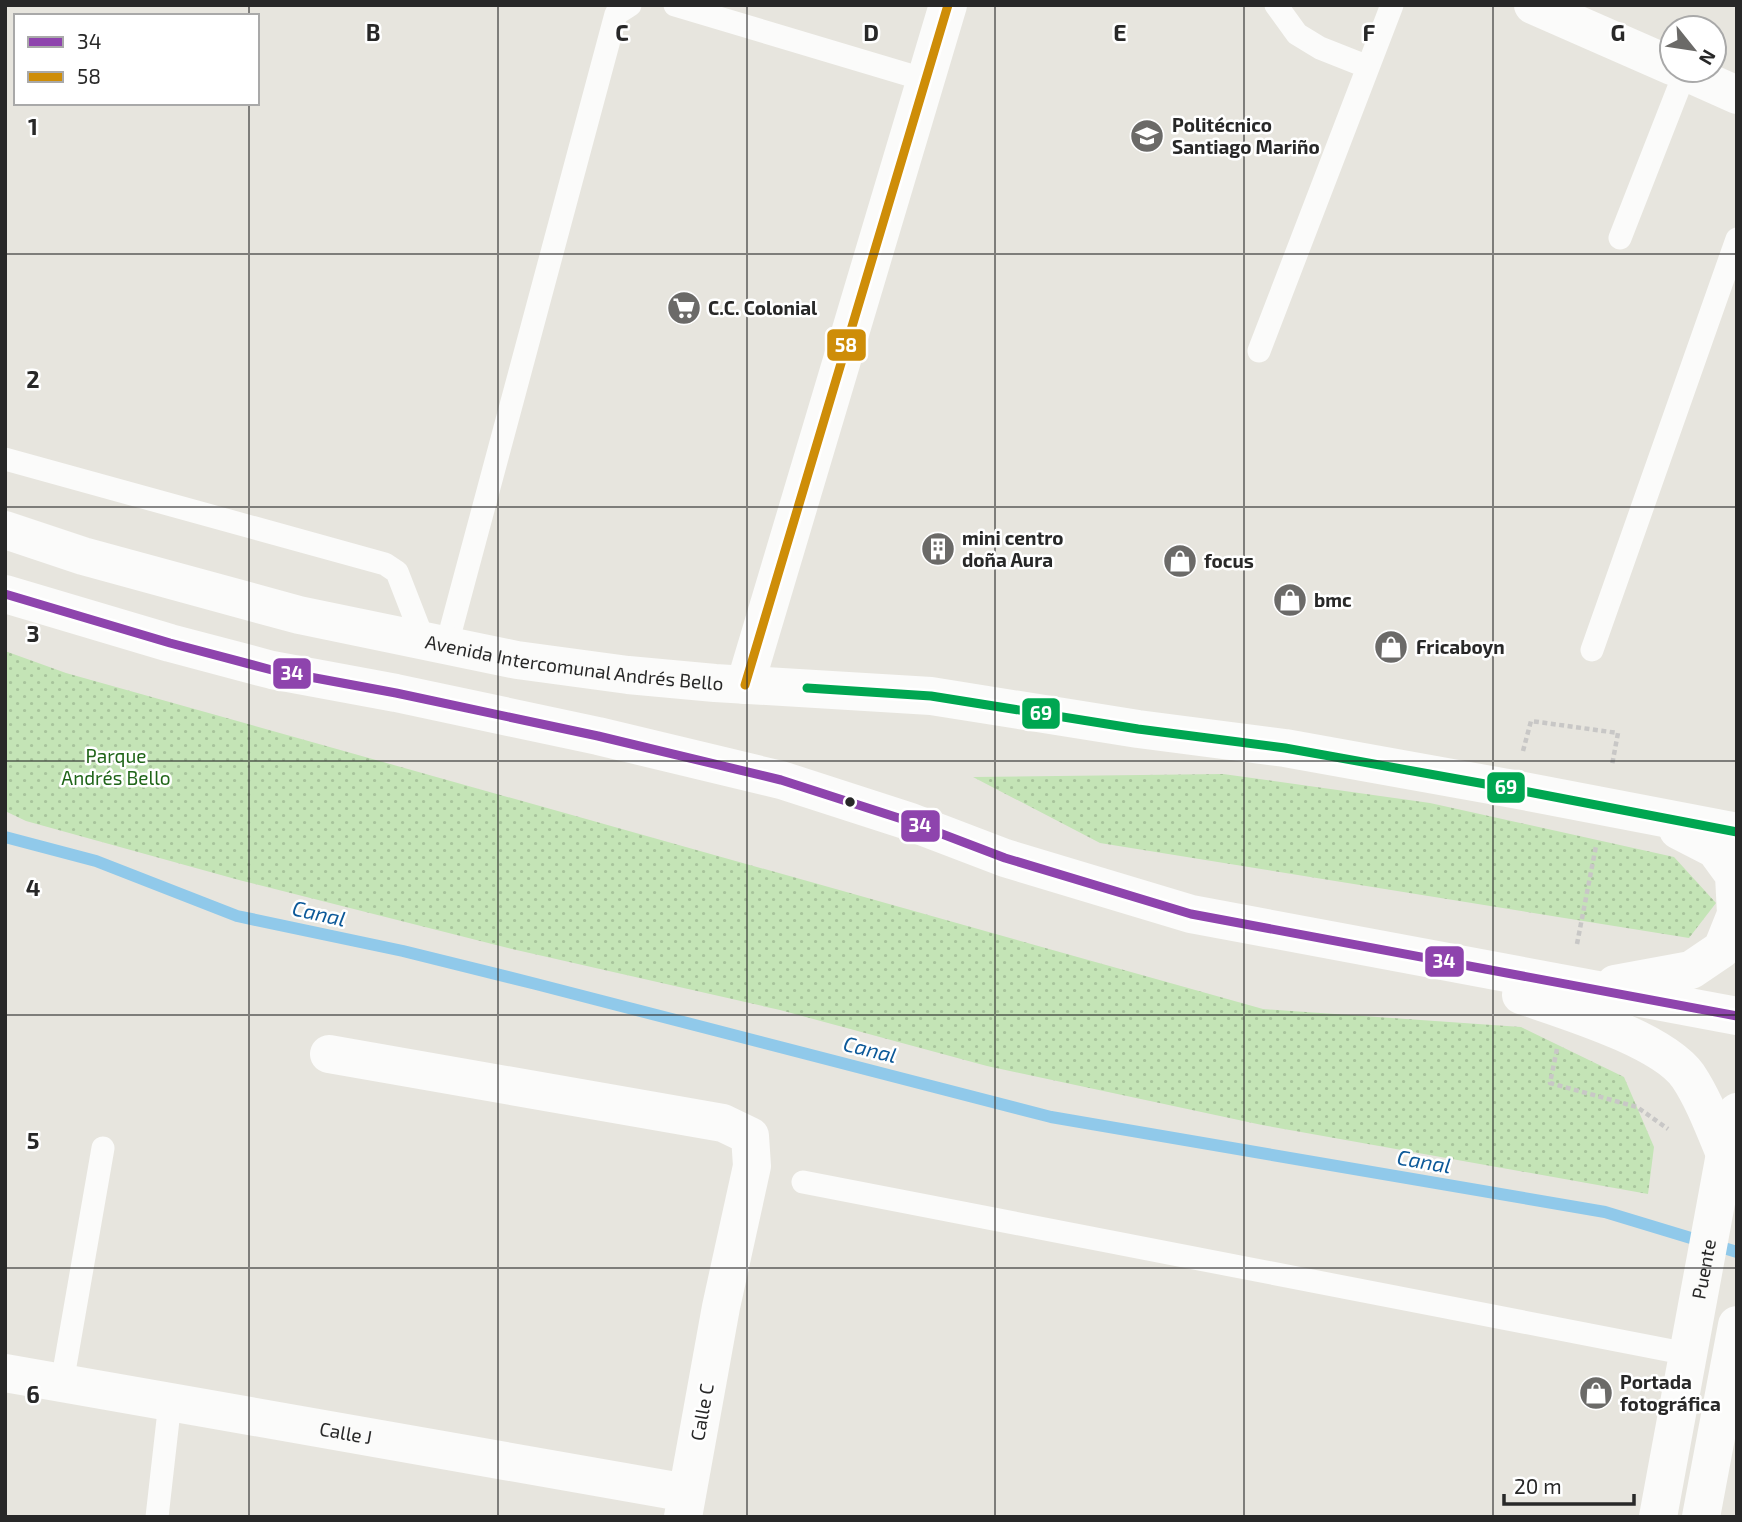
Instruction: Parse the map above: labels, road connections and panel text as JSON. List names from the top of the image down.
{
  "streets": {
    "main road": [
      "Avenida Intercomunal Andrés Bello",
      "Puente",
      "Calle C",
      "Calle J"
    ]
  },
  "crossings": [
    ["Calle C", "Calle J"]
  ],
  "water": ["Canal"],
  "parks": ["Parque Andrés Bello"],
  "places": {
    "school or university": ["Politécnico Santiago Mariño"],
    "supermarket": ["C.C. Colonial"],
    "building": ["mini centro doña Aura"],
    "shop": [
      "focus",
      "bmc",
      "Fricaboyn",
      "Portada fotográfica"
    ]
  },
  "lines": ["transit line 58", "transit line 34", "transit line 69"],
  "legend": ["34", "58"],
  "scale_bar": "20 m",
  "north": "bottom right",
  "grid": {
    "columns": [
      "B",
      "C",
      "D",
      "E",
      "F",
      "G"
    ],
    "rows": [
      "1",
      "2",
      "3",
      "4",
      "5",
      "6"
    ]
  }
}
